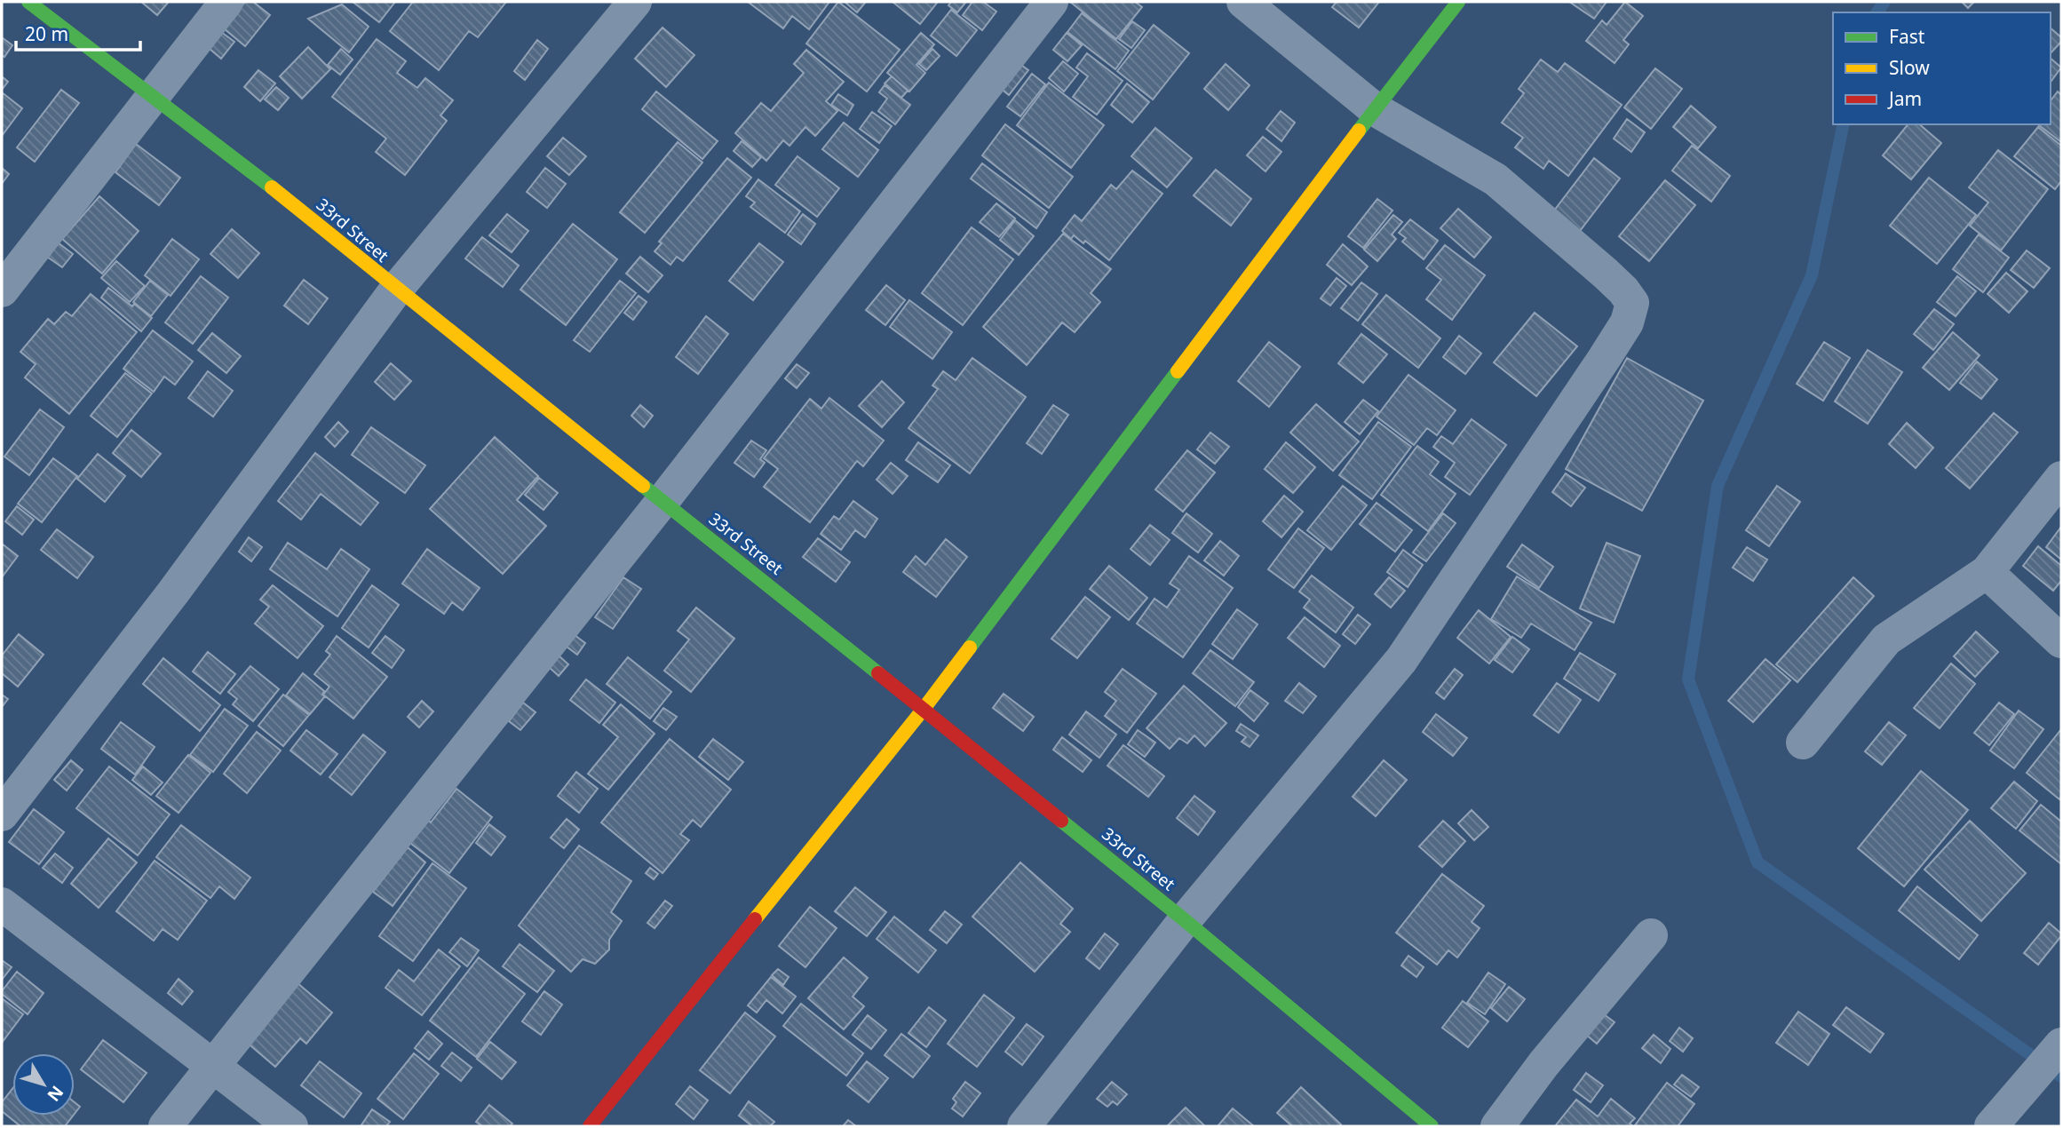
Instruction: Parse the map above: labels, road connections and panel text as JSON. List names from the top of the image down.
{
  "streets": {
    "street": ["33rd Street"]
  },
  "legend": ["Fast", "Slow", "Jam"],
  "scale_bar": "20 m",
  "north": "bottom right"
}
